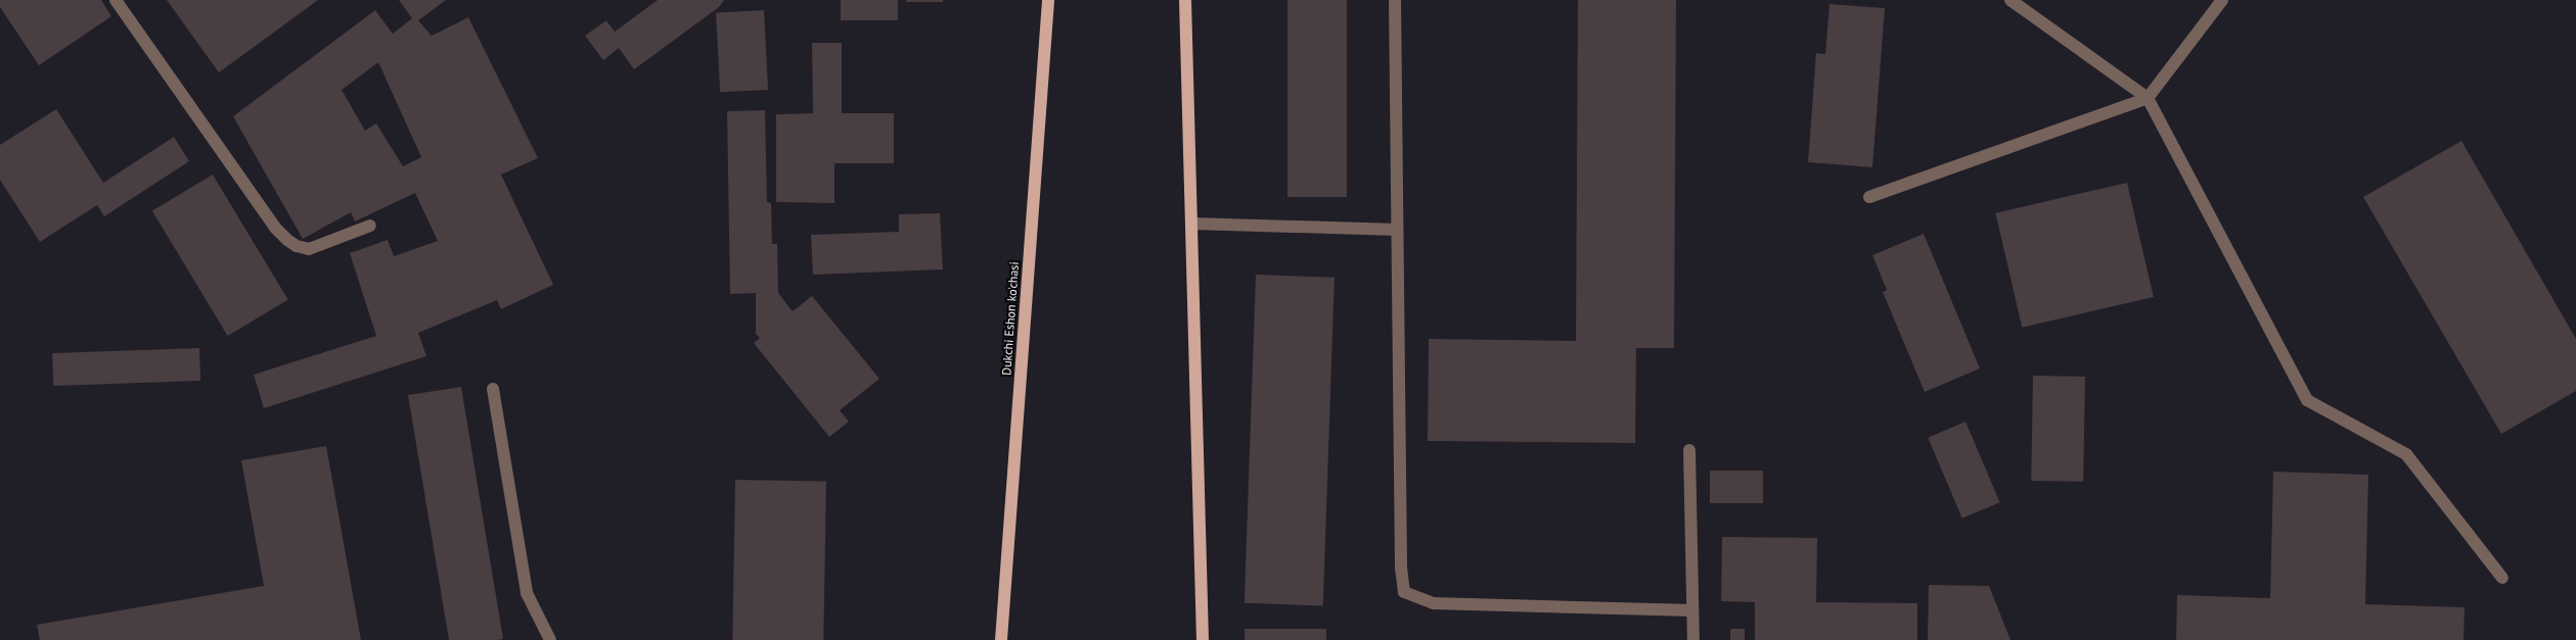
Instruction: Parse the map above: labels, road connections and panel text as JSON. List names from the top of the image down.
{
  "streets": {
    "main road": ["Dukchi Eshon ko'chasi"]
  }
}
